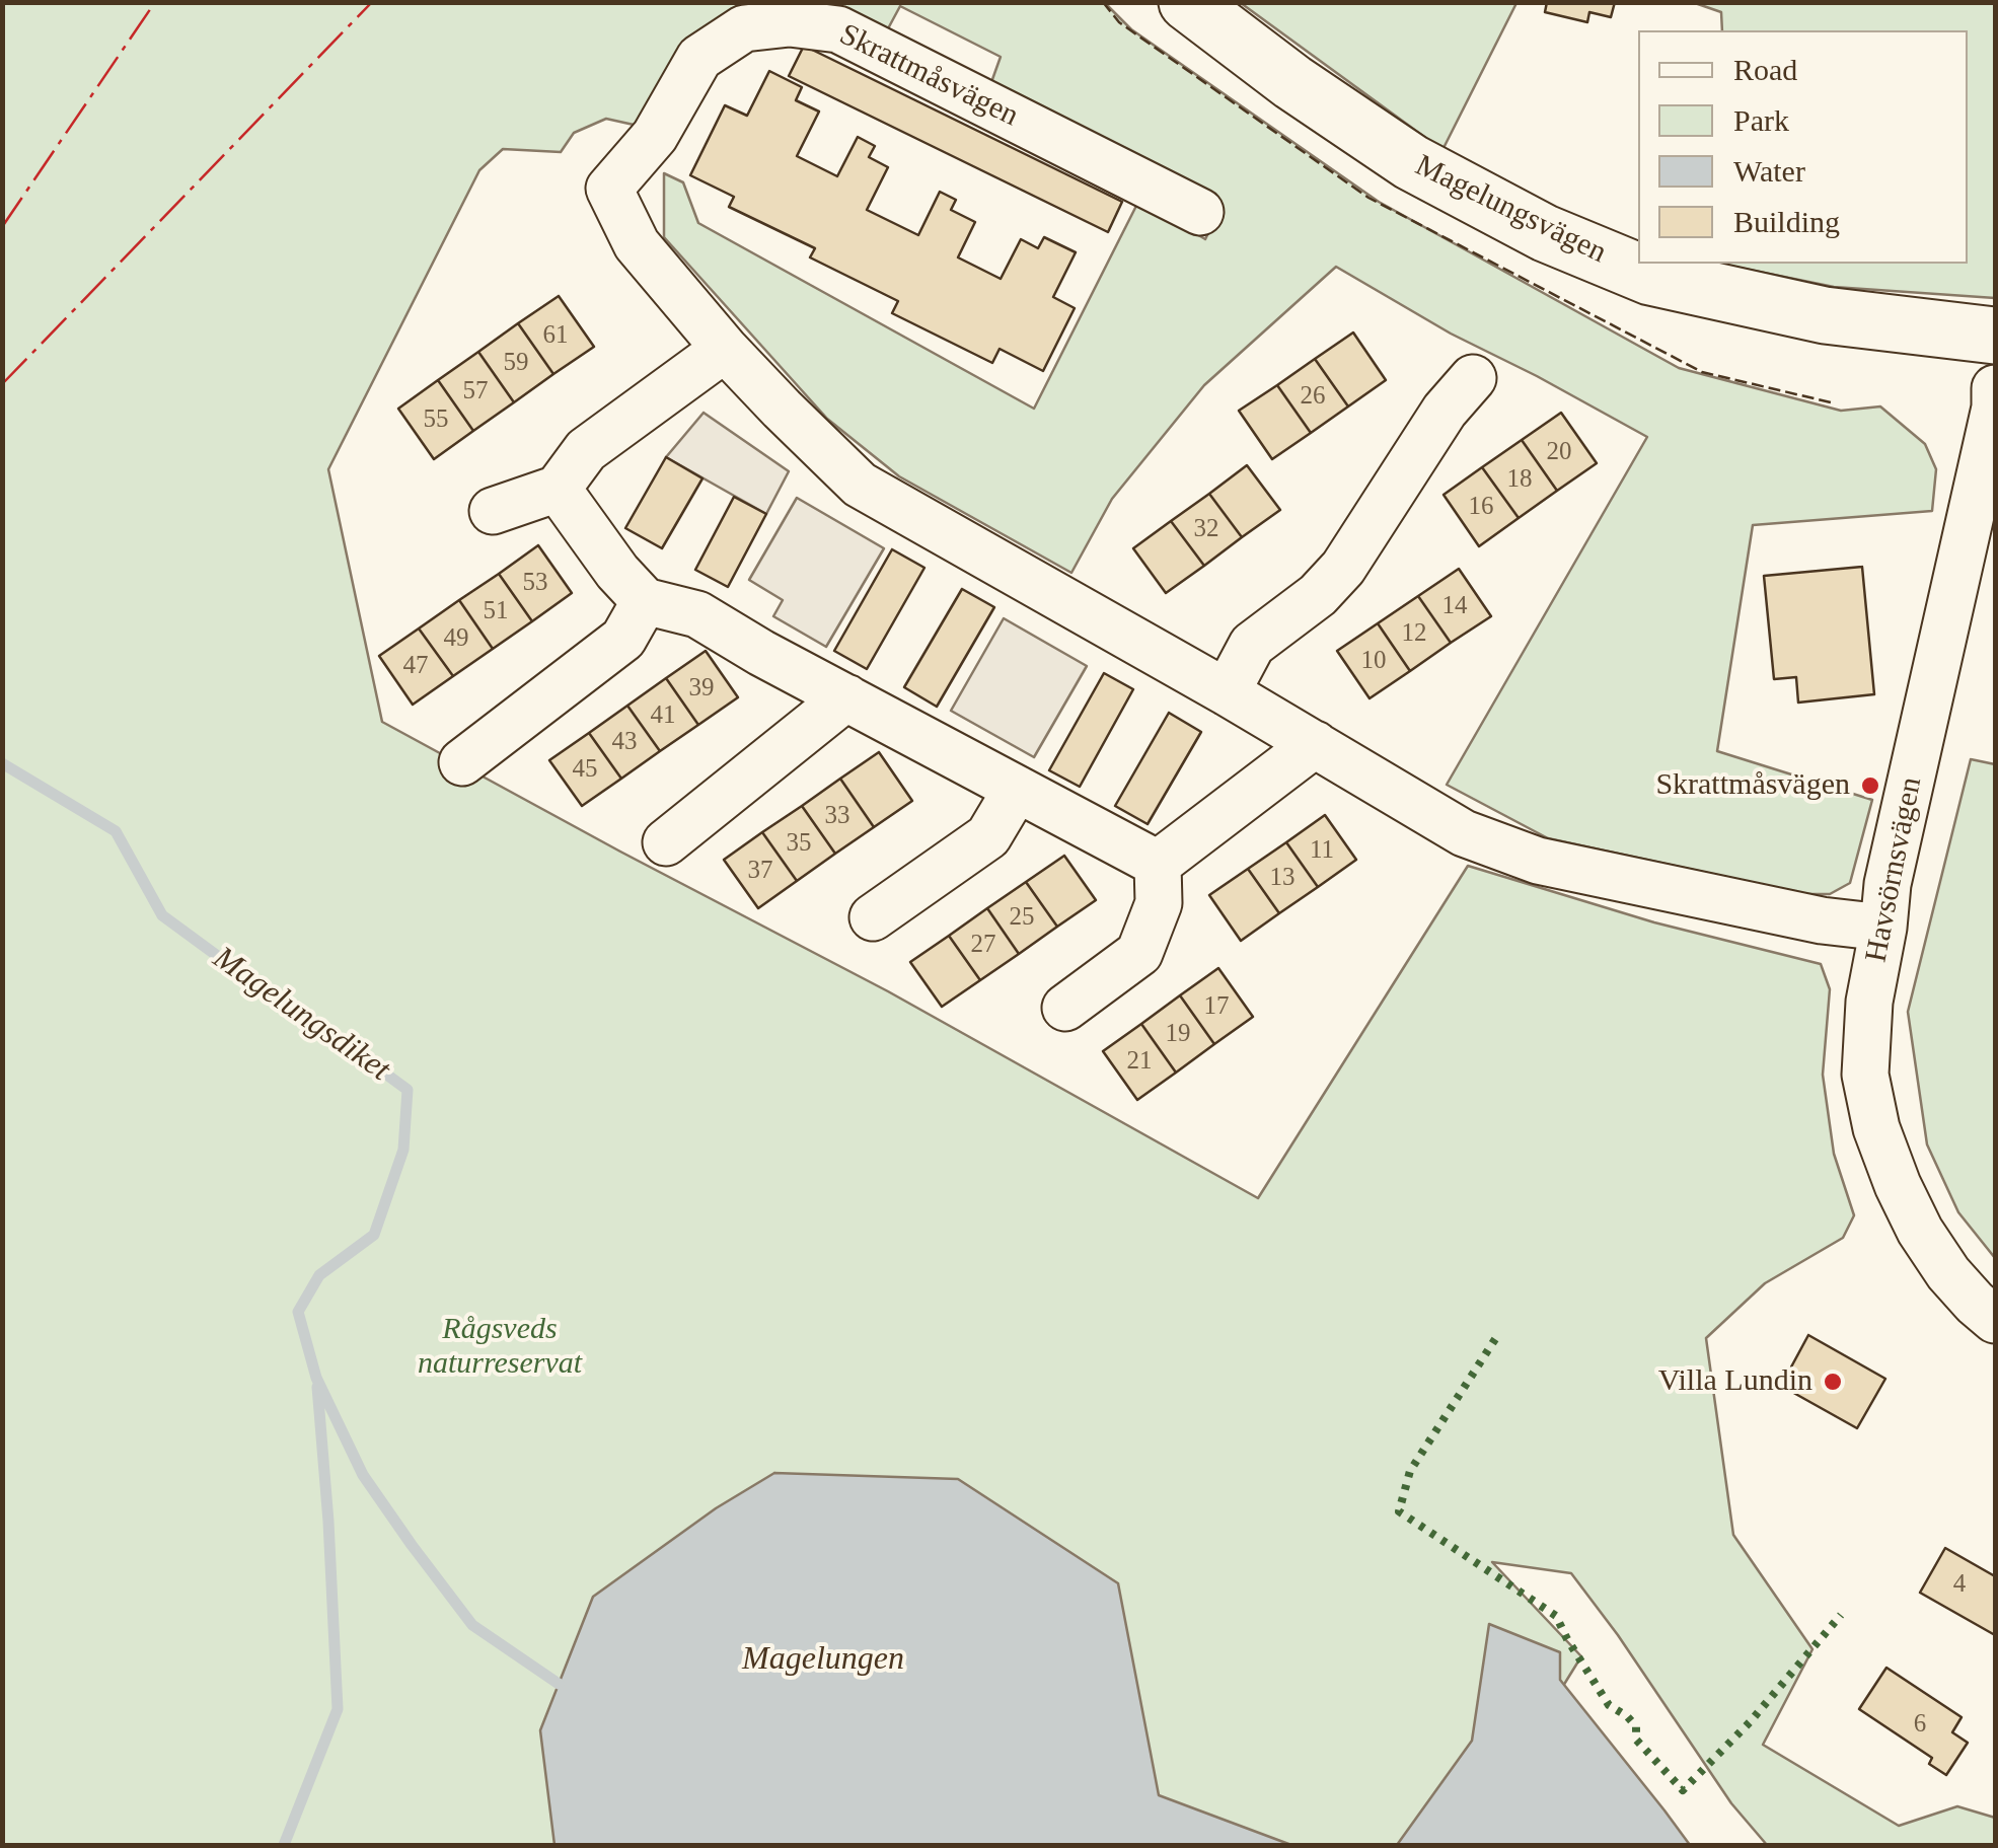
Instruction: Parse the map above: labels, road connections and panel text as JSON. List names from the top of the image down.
{
  "streets": {
    "main road": ["Magelungsvägen"],
    "street": ["Skrattmåsvägen", "Havsörnsvägen"]
  },
  "crossings": [
    ["Skrattmåsvägen", "Havsörnsvägen"]
  ],
  "water": ["Magelungsdiket", "Magelungen"],
  "parks": ["Rågsveds naturreservat"],
  "places": ["Skrattmåsvägen", "Villa Lundin"],
  "house_numbers": [
    "61",
    "59",
    "57",
    "26",
    "55",
    "20",
    "18",
    "16",
    "32",
    "53",
    "14",
    "51",
    "12",
    "49",
    "10",
    "47",
    "39",
    "41",
    "43",
    "45",
    "33",
    "35",
    "11",
    "37",
    "13",
    "25",
    "27",
    "17",
    "19",
    "21",
    "4",
    "6"
  ],
  "legend": [
    "Road",
    "Park",
    "Water",
    "Building"
  ]
}
